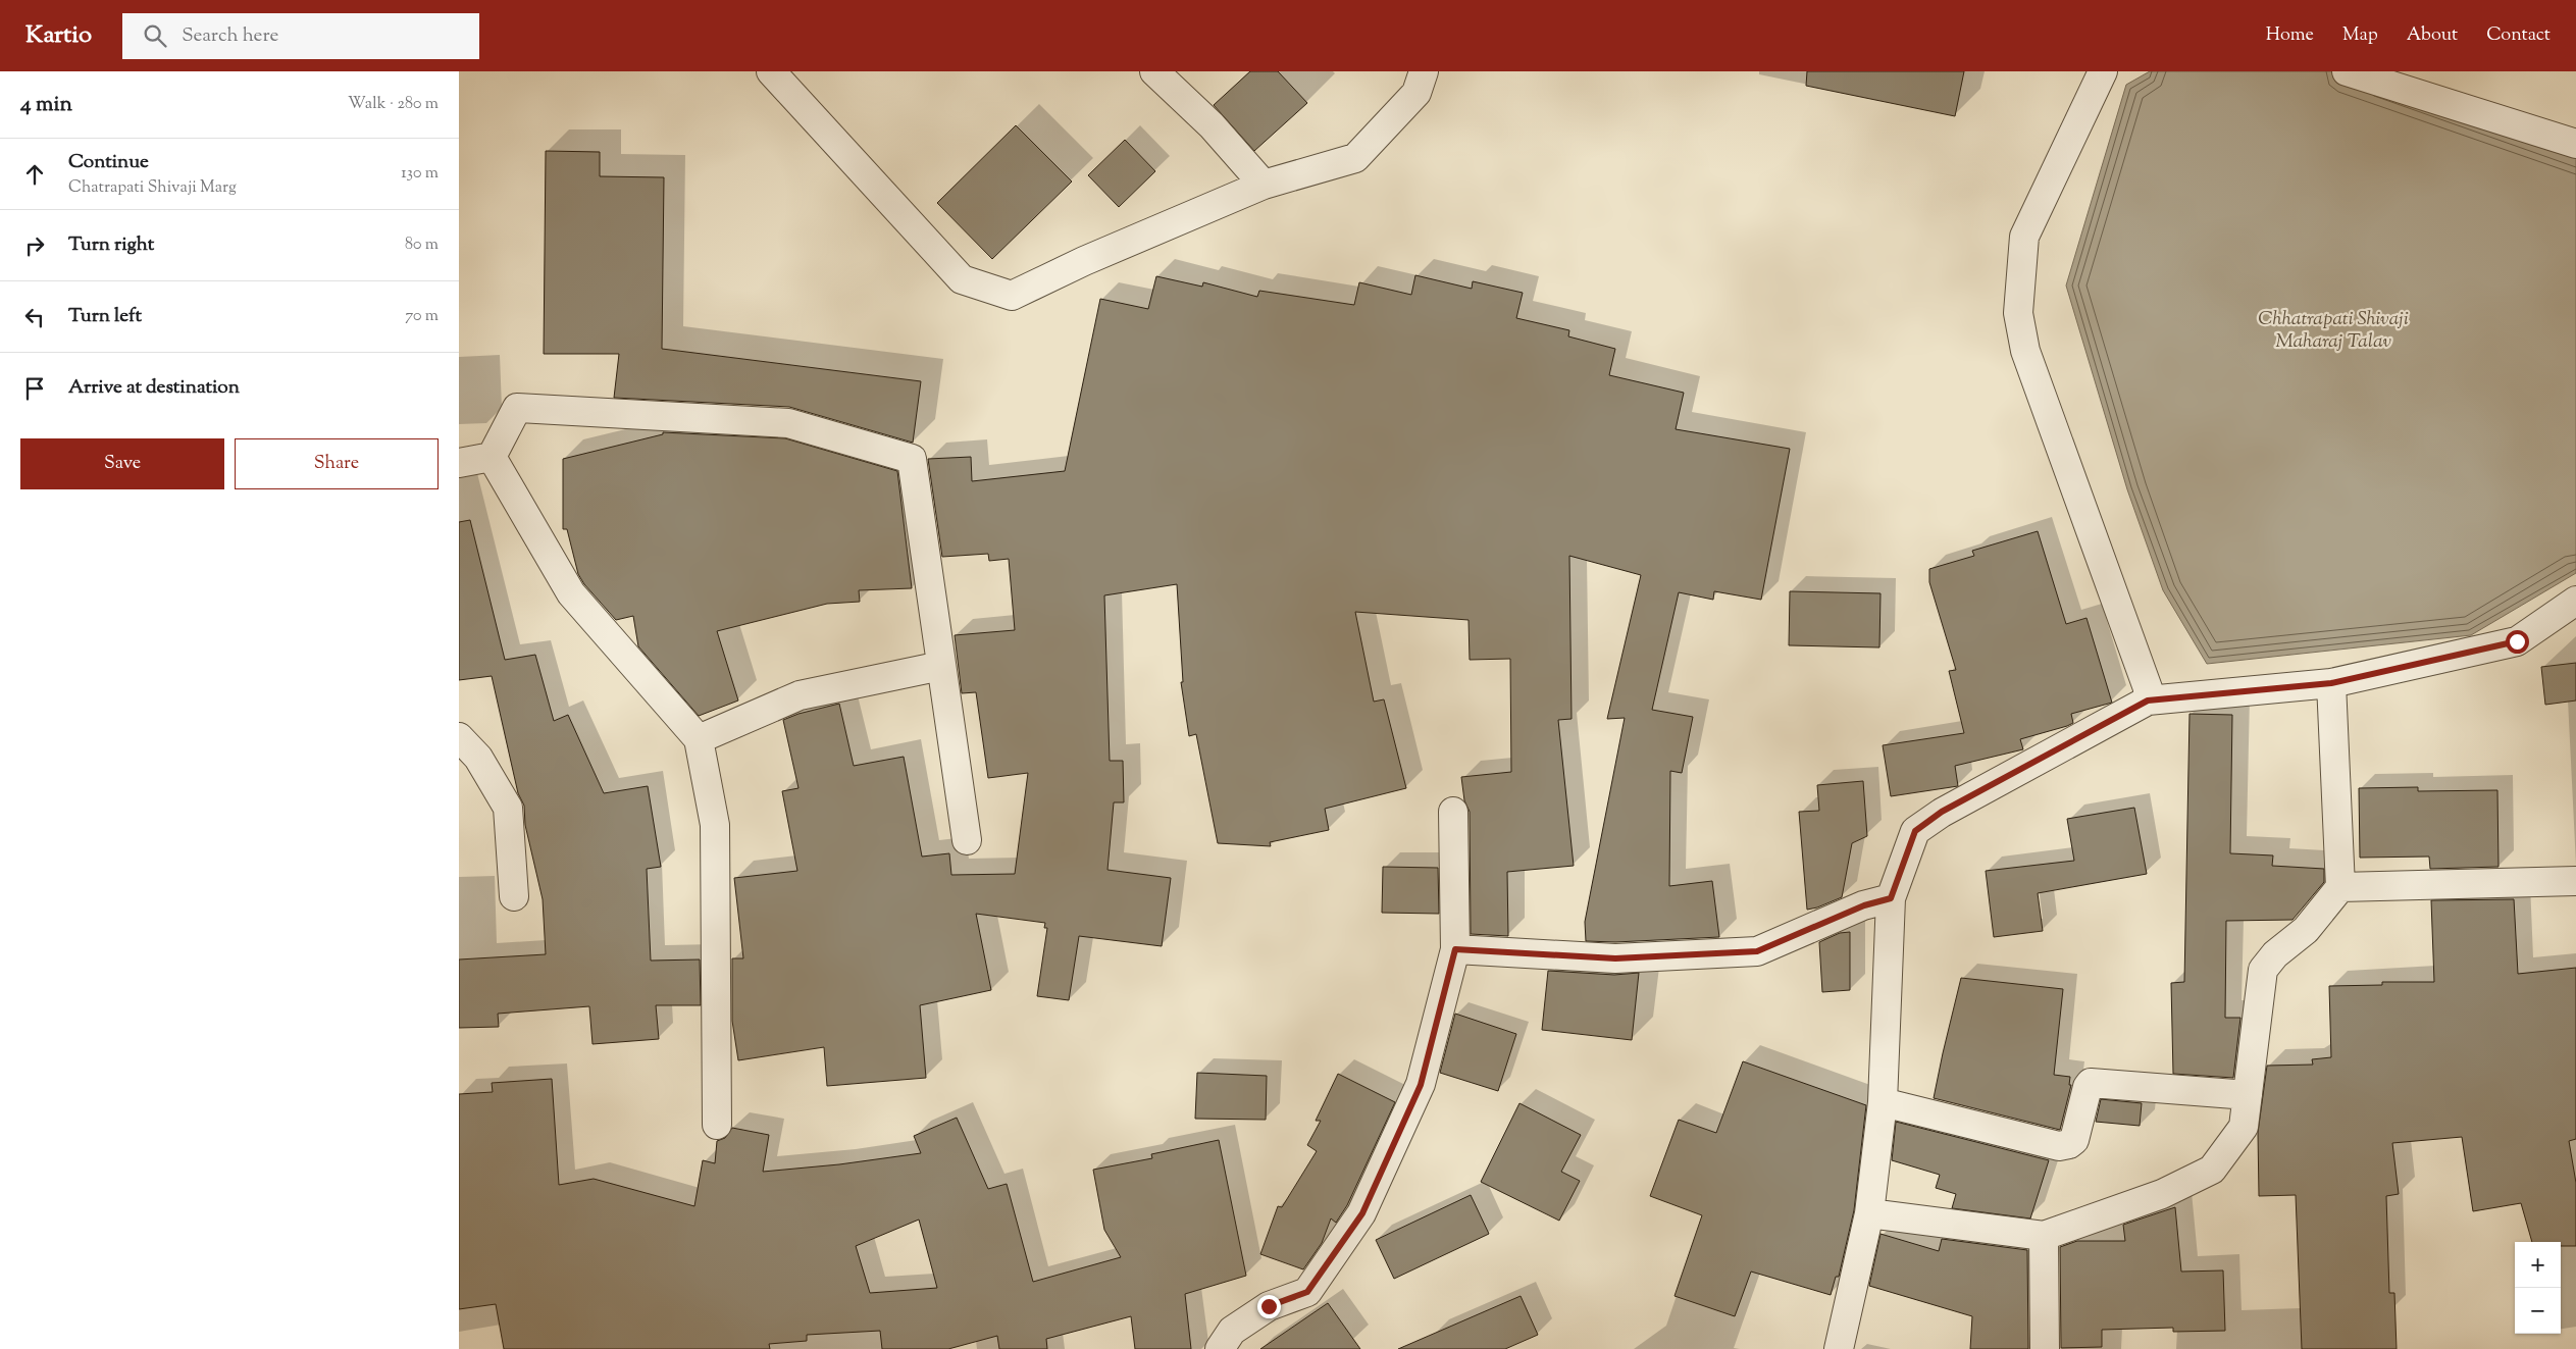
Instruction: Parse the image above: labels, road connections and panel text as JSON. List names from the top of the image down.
{
  "water": ["Chhatrapati Shivaji Maharaj Talav"],
  "page": {
    "header": "Kartio",
    "search": "Search here",
    "nav": [
      "Home",
      "Map",
      "About",
      "Contact"
    ],
    "heading": ["4 min", "Walk · 280 m"],
    "list": [
      ["Continue", "Chatrapati Shivaji Marg", "130 m"],
      ["Turn right", "80 m"],
      ["Turn left", "70 m"],
      "Arrive at destination"
    ],
    "buttons": ["Save", "Share"],
    "map_buttons": ["+", "−"]
  }
}
